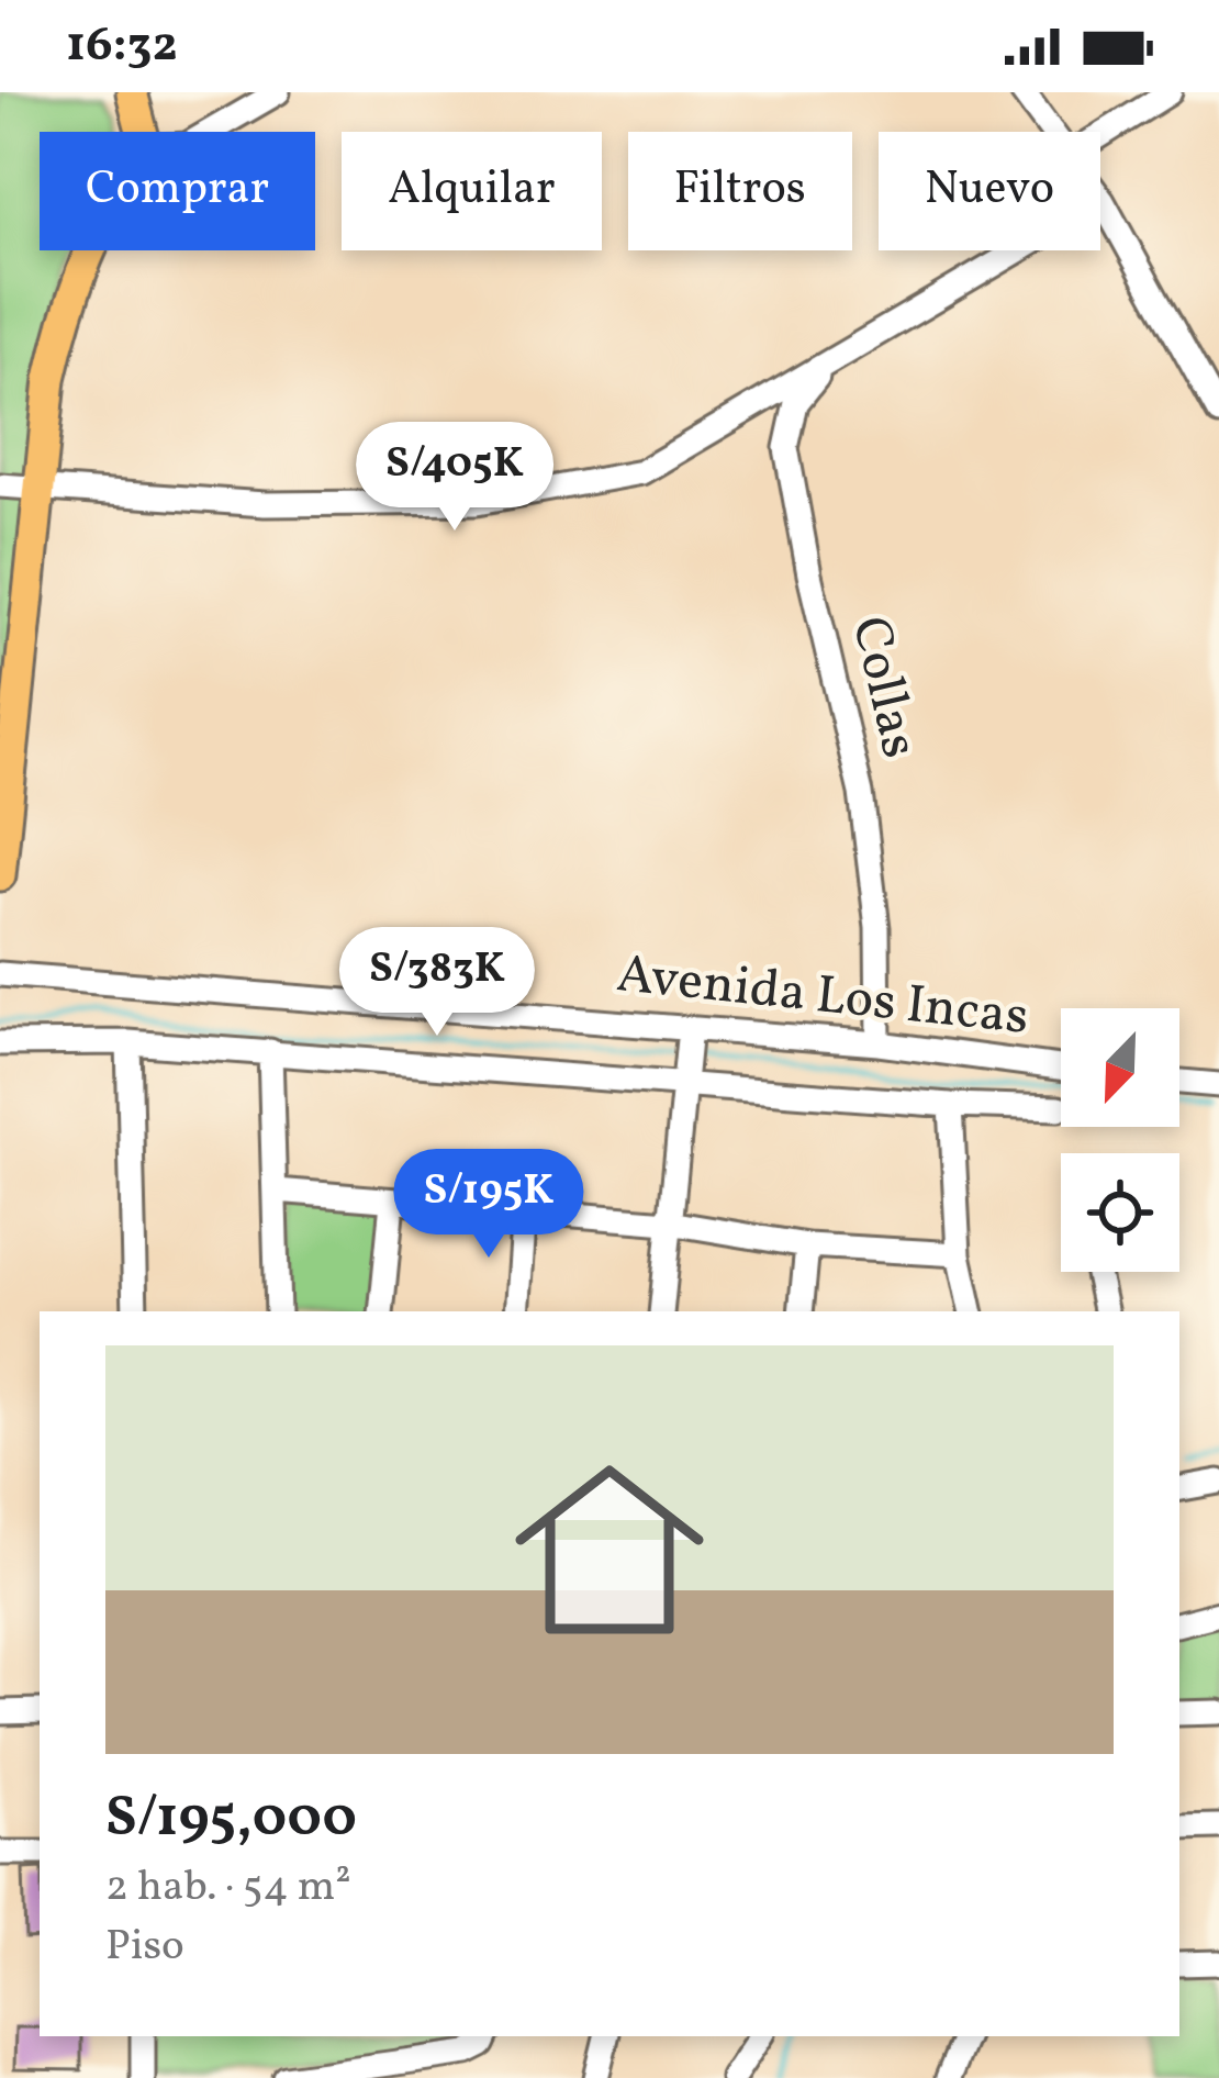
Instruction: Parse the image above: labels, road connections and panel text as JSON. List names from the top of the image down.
{
  "streets": {
    "street": ["Collas", "Avenida Los Incas"]
  },
  "crossings": [
    ["Collas", "Avenida Los Incas"]
  ],
  "north": "bottom left",
  "page": {
    "status": "16:32",
    "chip": [
      "Comprar",
      "Alquilar",
      "Filtros",
      "Nuevo"
    ],
    "price": ["S/405K", "S/383K", "S/195K"],
    "list": [
      {
        "name": "S/195,000",
        "note": "2 hab. · 54 m² · Piso"
      }
    ]
  }
}
